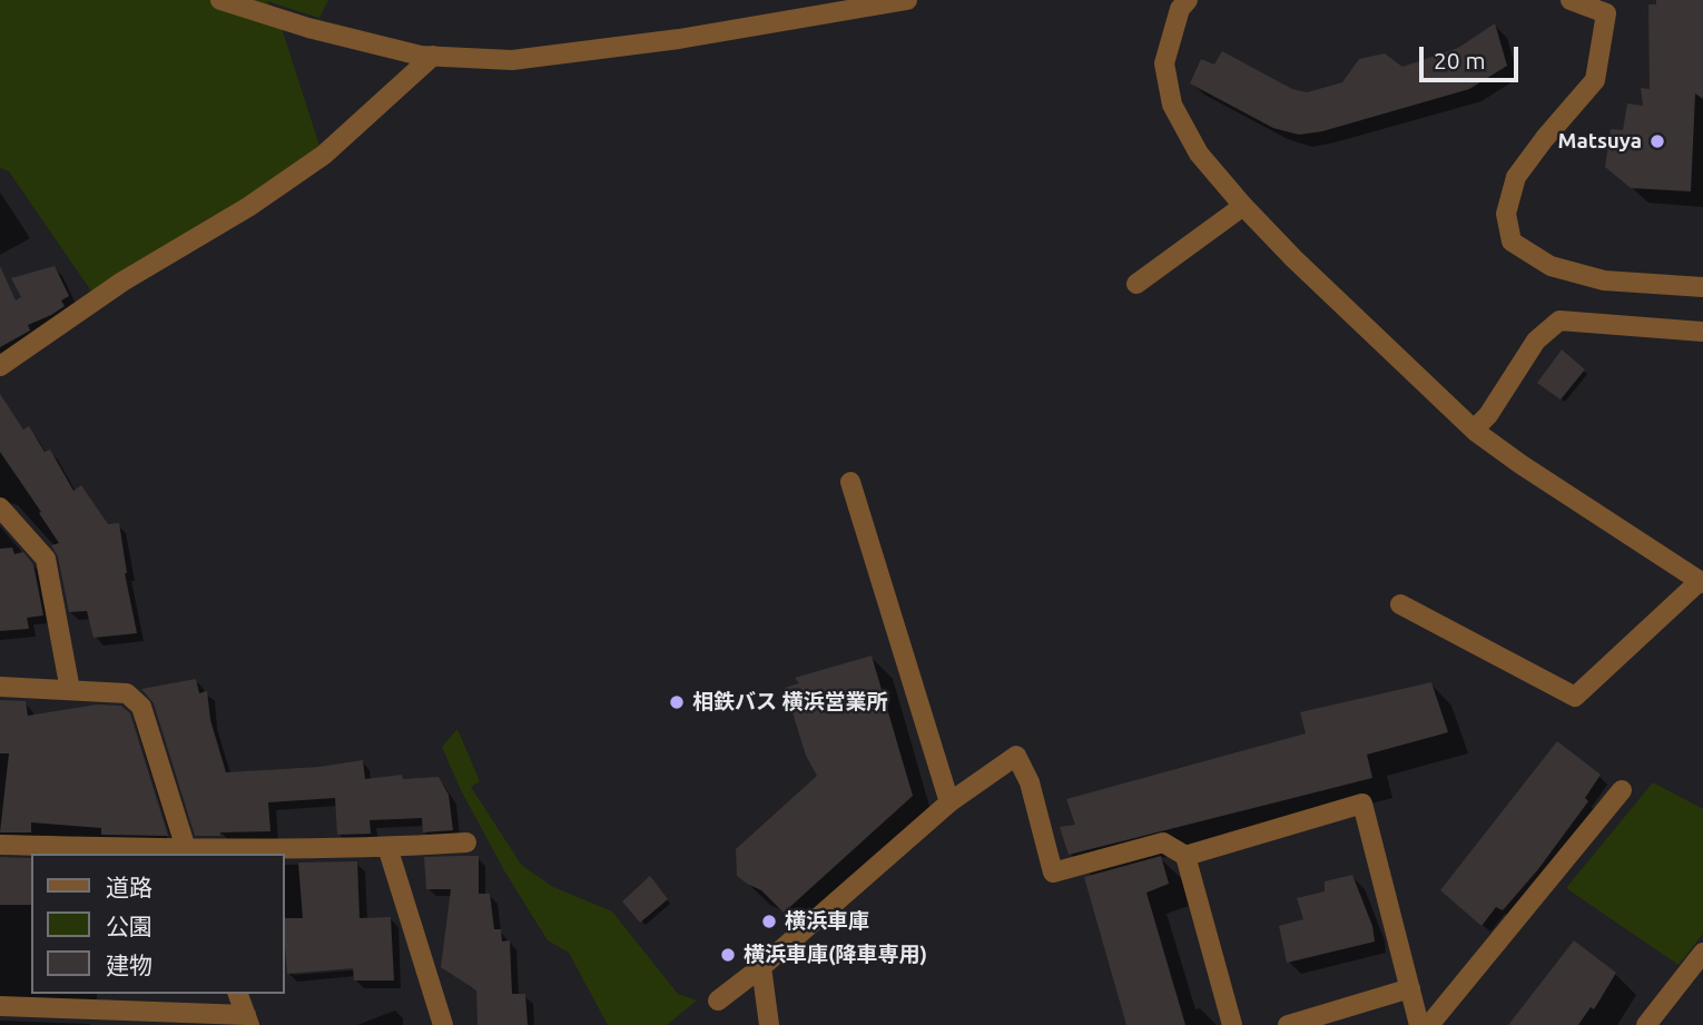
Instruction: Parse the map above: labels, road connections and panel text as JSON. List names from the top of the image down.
{
  "places": [
    "Matsuya",
    "相鉄バス 横浜営業所",
    "横浜車庫",
    "横浜車庫(降車専用)"
  ],
  "legend": ["道路", "公園", "建物"],
  "scale_bar": "20 m"
}
